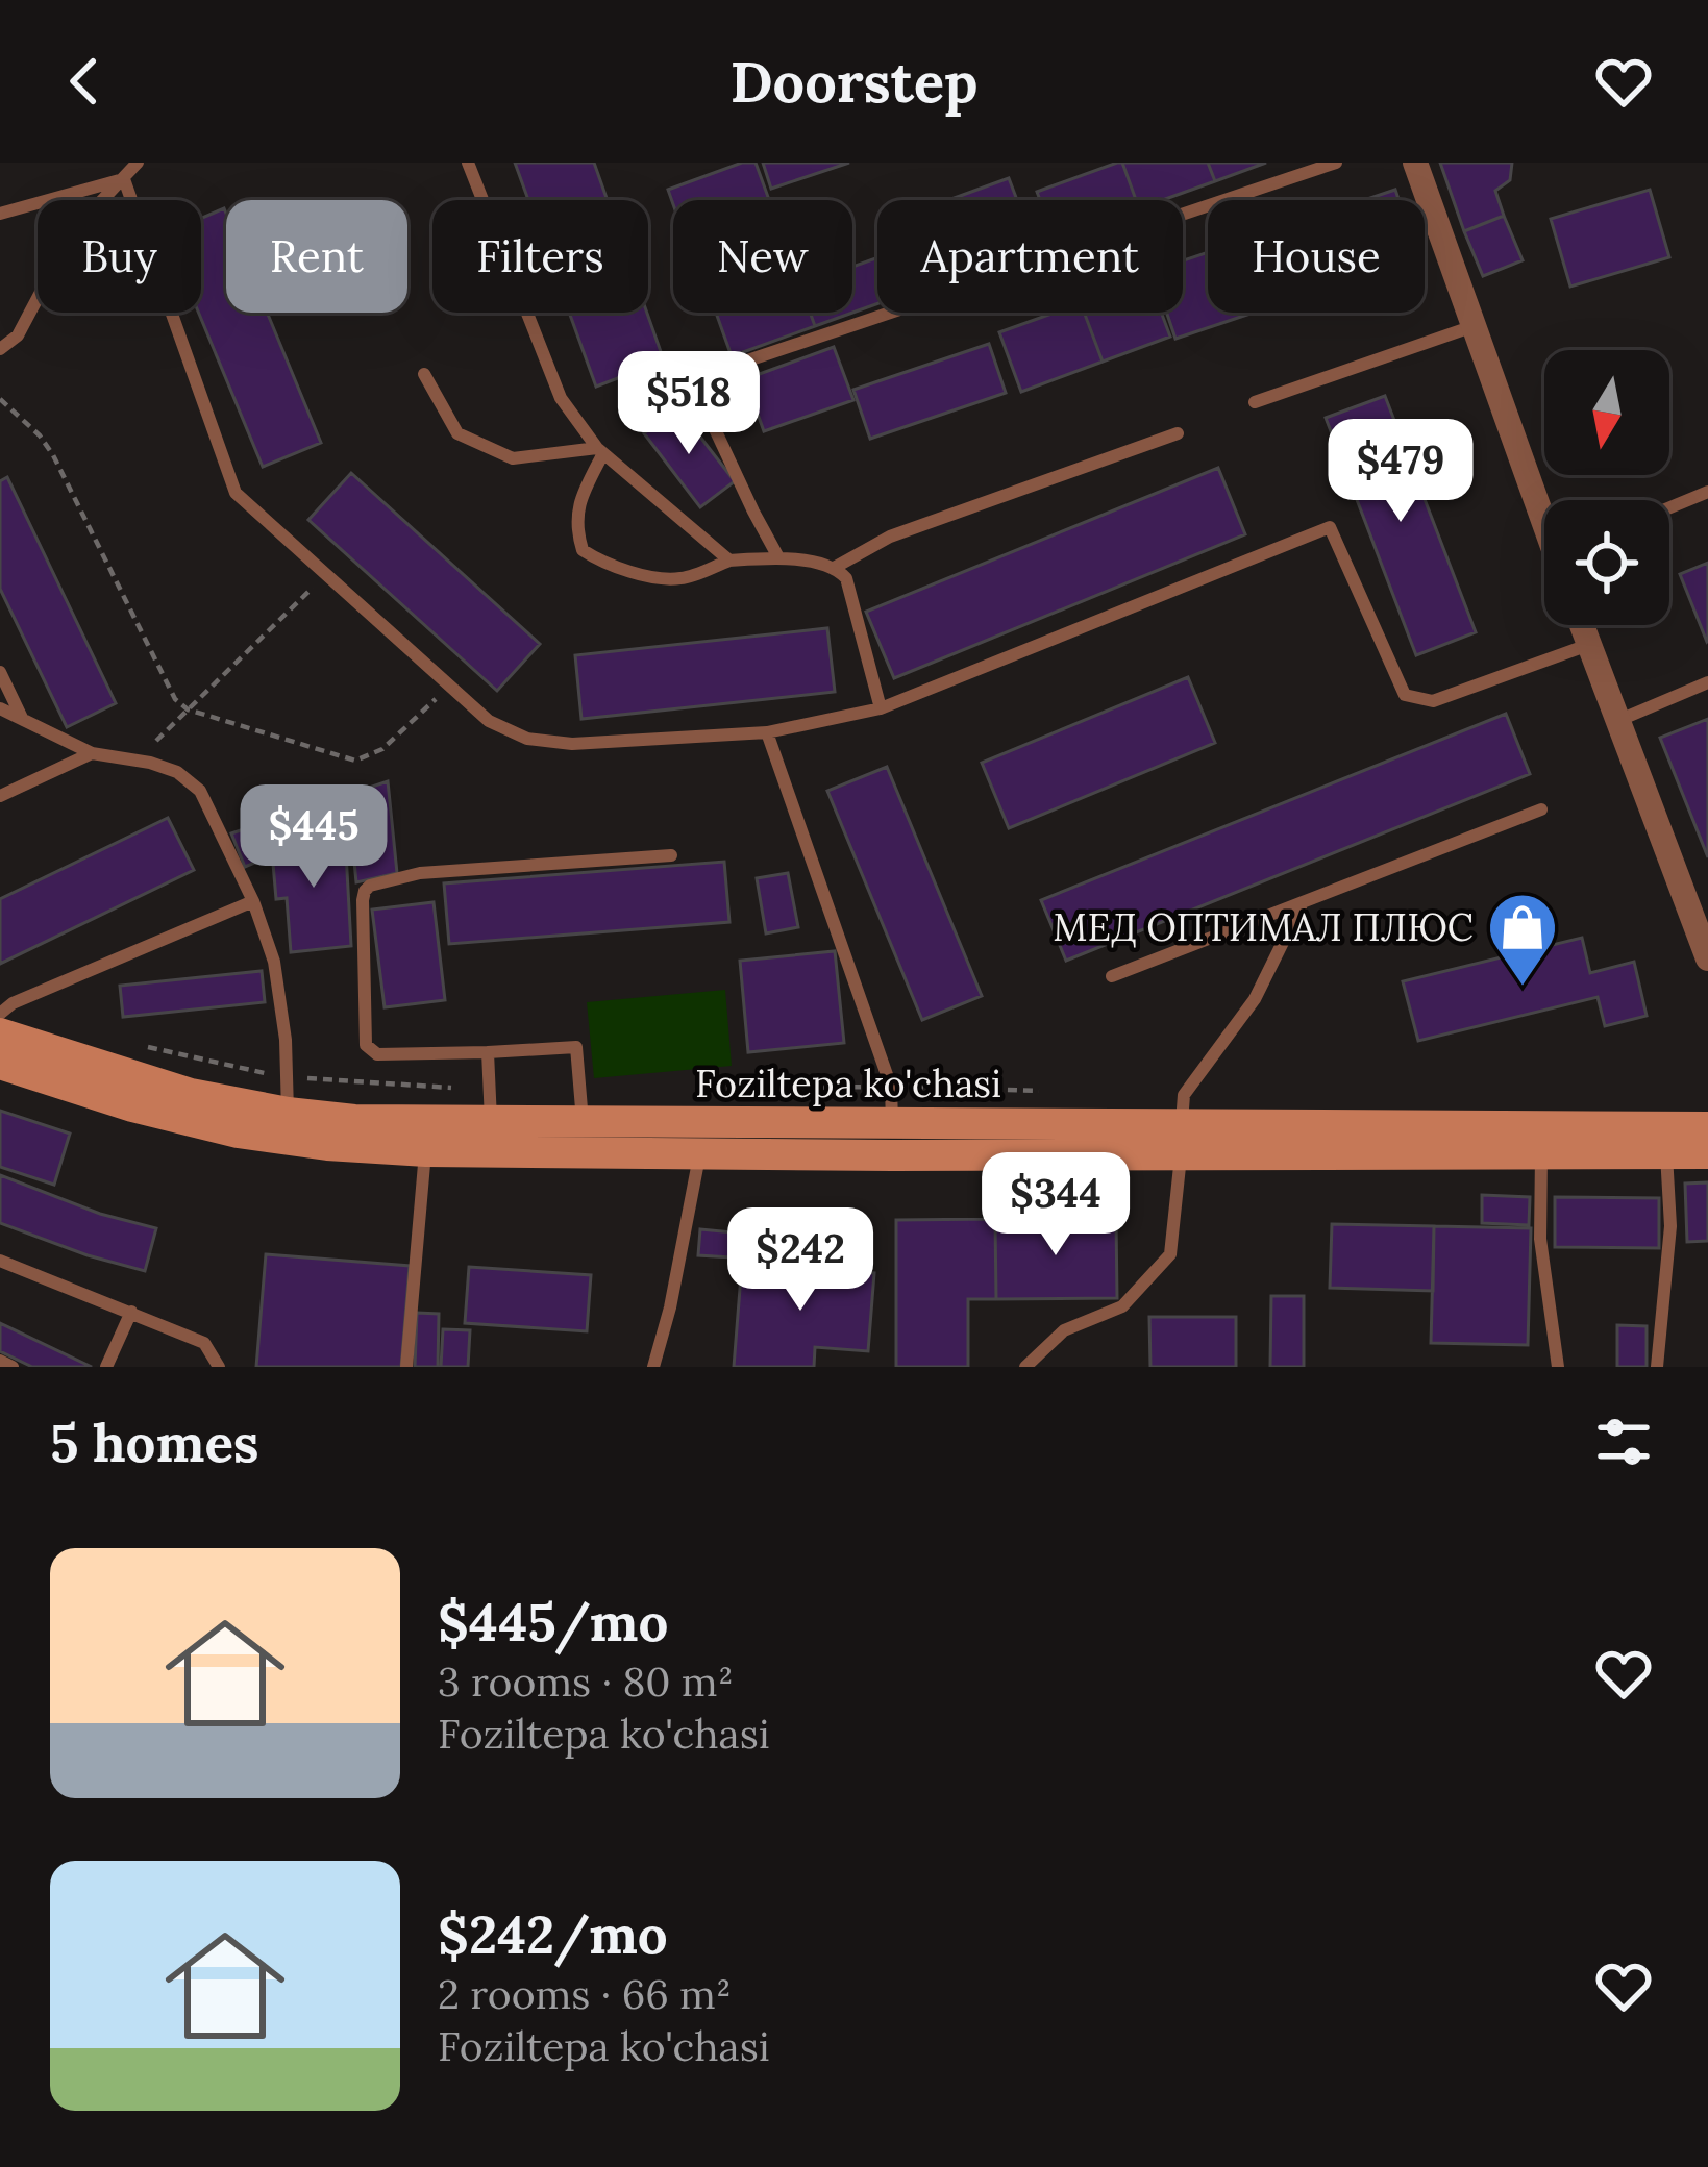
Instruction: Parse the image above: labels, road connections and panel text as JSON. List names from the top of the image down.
{
  "streets": {
    "main road": ["Foziltepa ko'chasi"]
  },
  "places": {
    "shop": ["МЕД ОПТИМАЛ ПЛЮС"]
  },
  "north": "bottom",
  "page": {
    "header": "Doorstep",
    "chip": [
      "Buy",
      "Rent",
      "Filters",
      "New",
      "Apartment",
      "House"
    ],
    "price": [
      "$518",
      "$479",
      "$445",
      "$344",
      "$242"
    ],
    "heading": "5 homes",
    "list": [
      {
        "name": "$445/mo",
        "note": "3 rooms · 80 m² · Foziltepa ko'chasi"
      },
      {
        "name": "$242/mo",
        "note": "2 rooms · 66 m² · Foziltepa ko'chasi"
      }
    ]
  }
}
